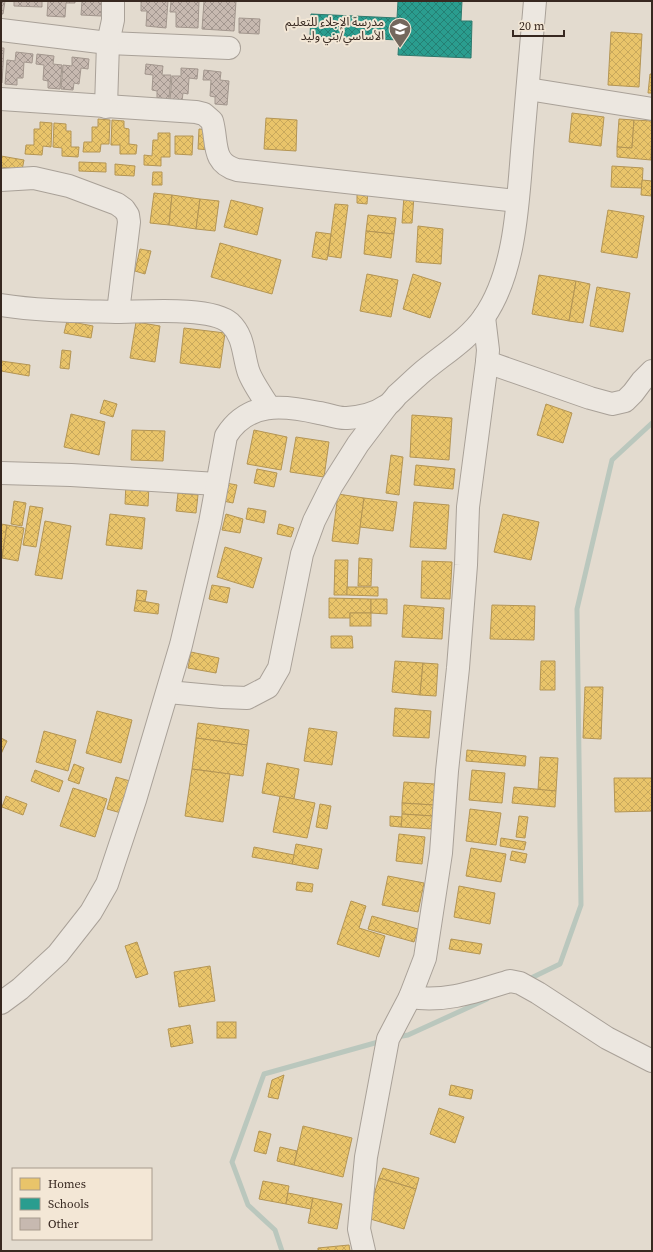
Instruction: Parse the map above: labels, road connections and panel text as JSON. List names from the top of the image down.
{
  "places": {
    "school or university": ["مدرسة الإجلاء للتعليم الأساسي/بني وليد"]
  },
  "legend": ["Homes", "Schools", "Other"],
  "scale_bar": "20 m"
}
